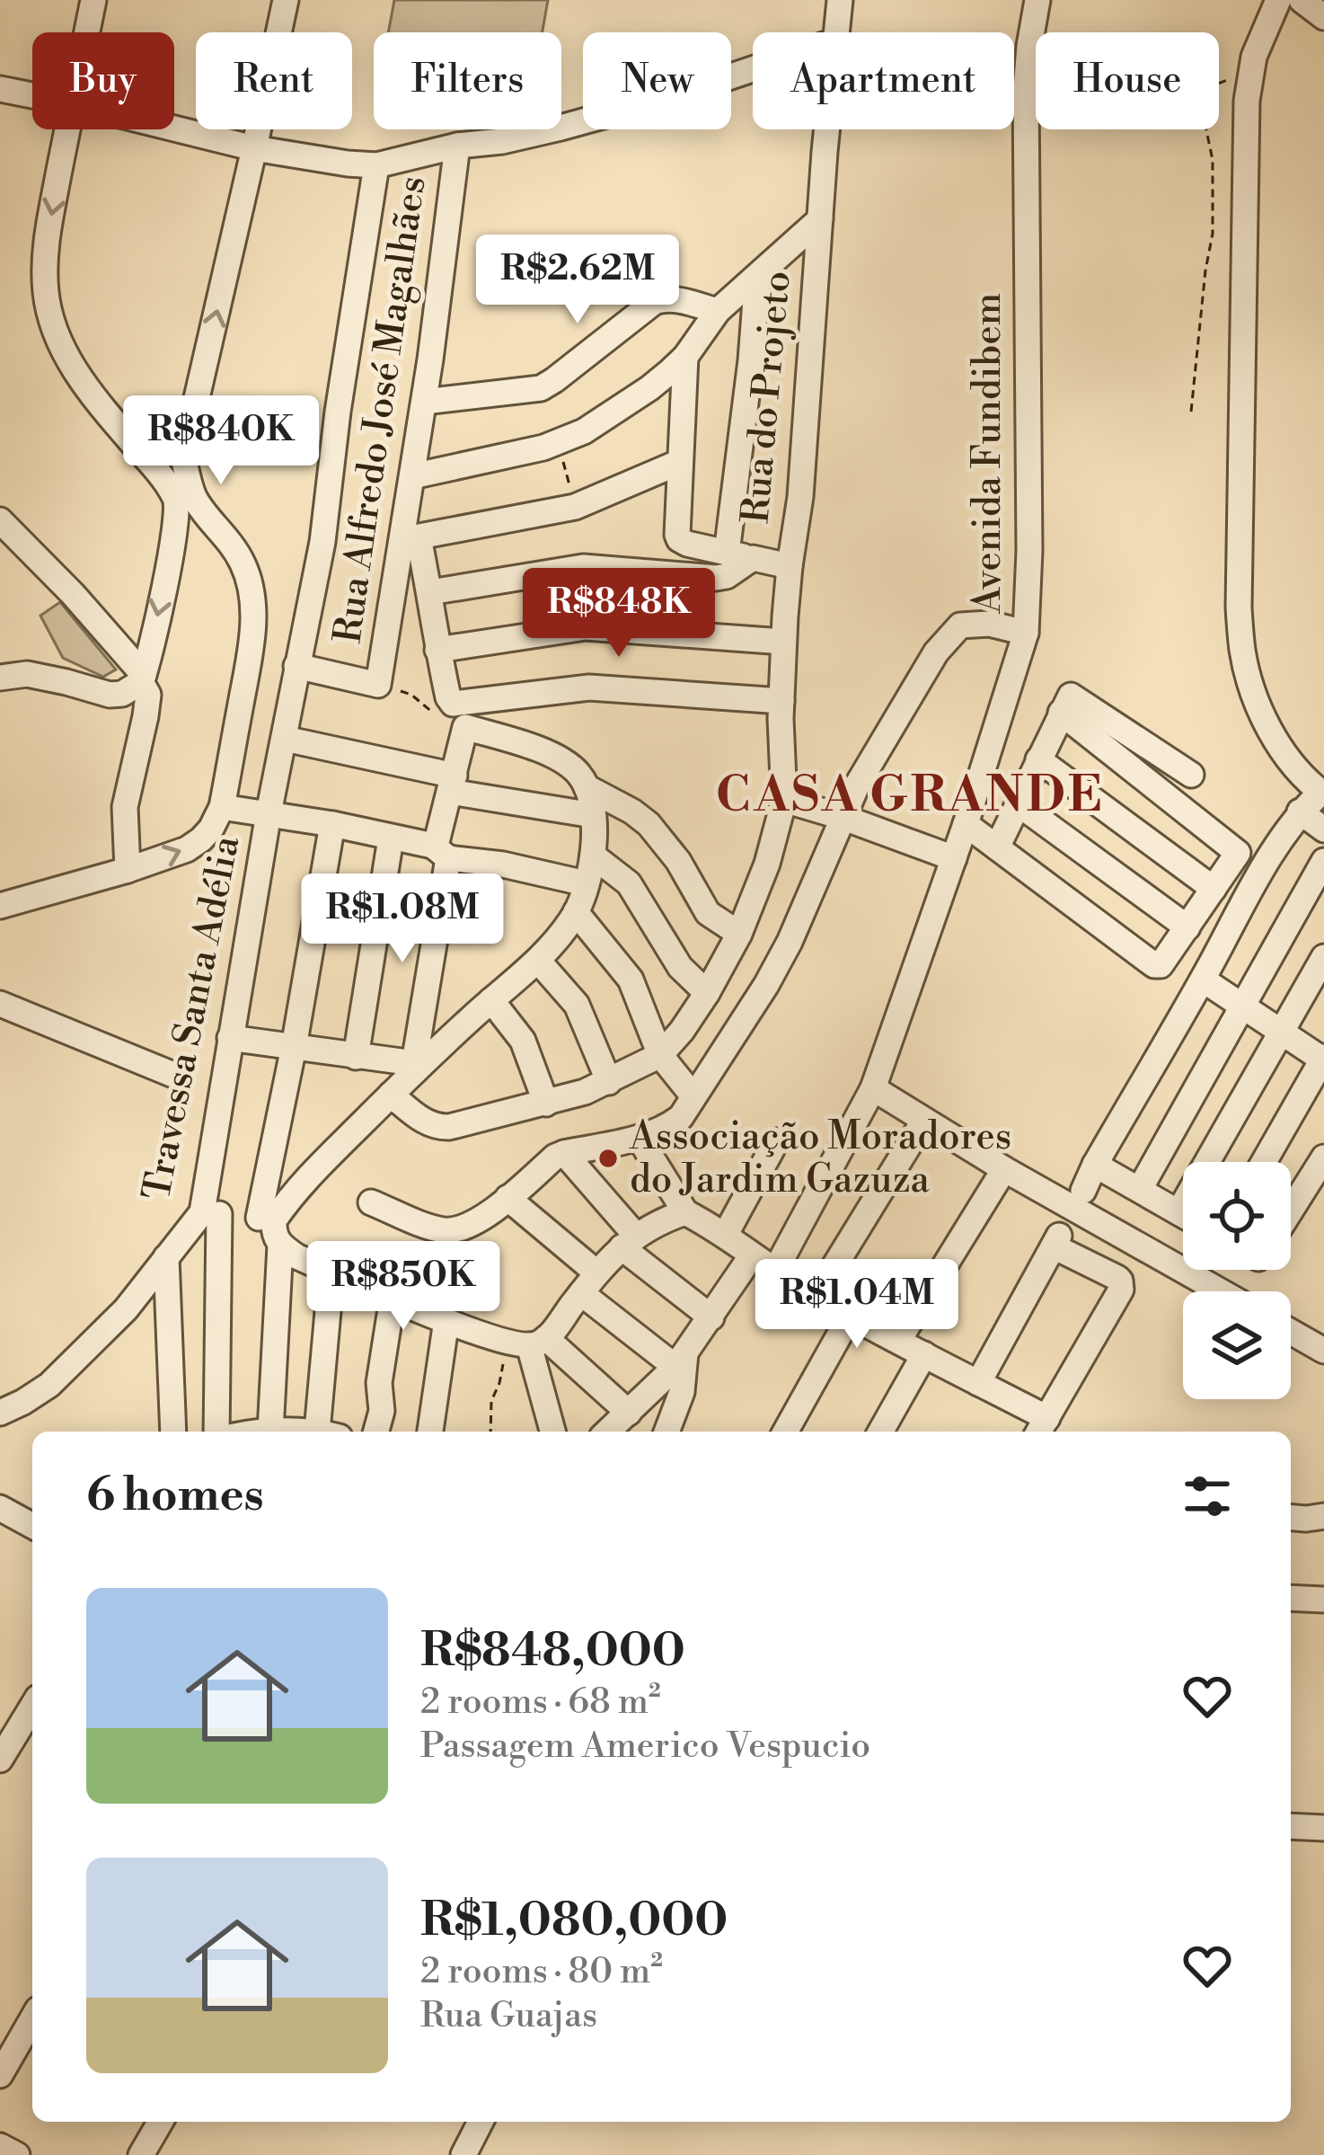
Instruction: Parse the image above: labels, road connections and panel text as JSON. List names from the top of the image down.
{
  "streets": {
    "street": [
      "Rua do Projeto",
      "Rua Alfredo José Magalhães",
      "Avenida Fundibem",
      "Travessa Santa Adélia"
    ]
  },
  "districts": ["CASA GRANDE"],
  "places": ["Associação Moradores do Jardim Gazuza"],
  "page": {
    "chip": [
      "Buy",
      "Rent",
      "Filters",
      "New",
      "Apartment",
      "House"
    ],
    "price": [
      "R$2.62M",
      "R$840K",
      "R$848K",
      "R$1.08M",
      "R$850K",
      "R$1.04M"
    ],
    "heading": "6 homes",
    "list": [
      {
        "name": "R$848,000",
        "note": "2 rooms · 68 m² · Passagem Americo Vespucio"
      },
      {
        "name": "R$1,080,000",
        "note": "2 rooms · 80 m² · Rua Guajas"
      }
    ]
  }
}
